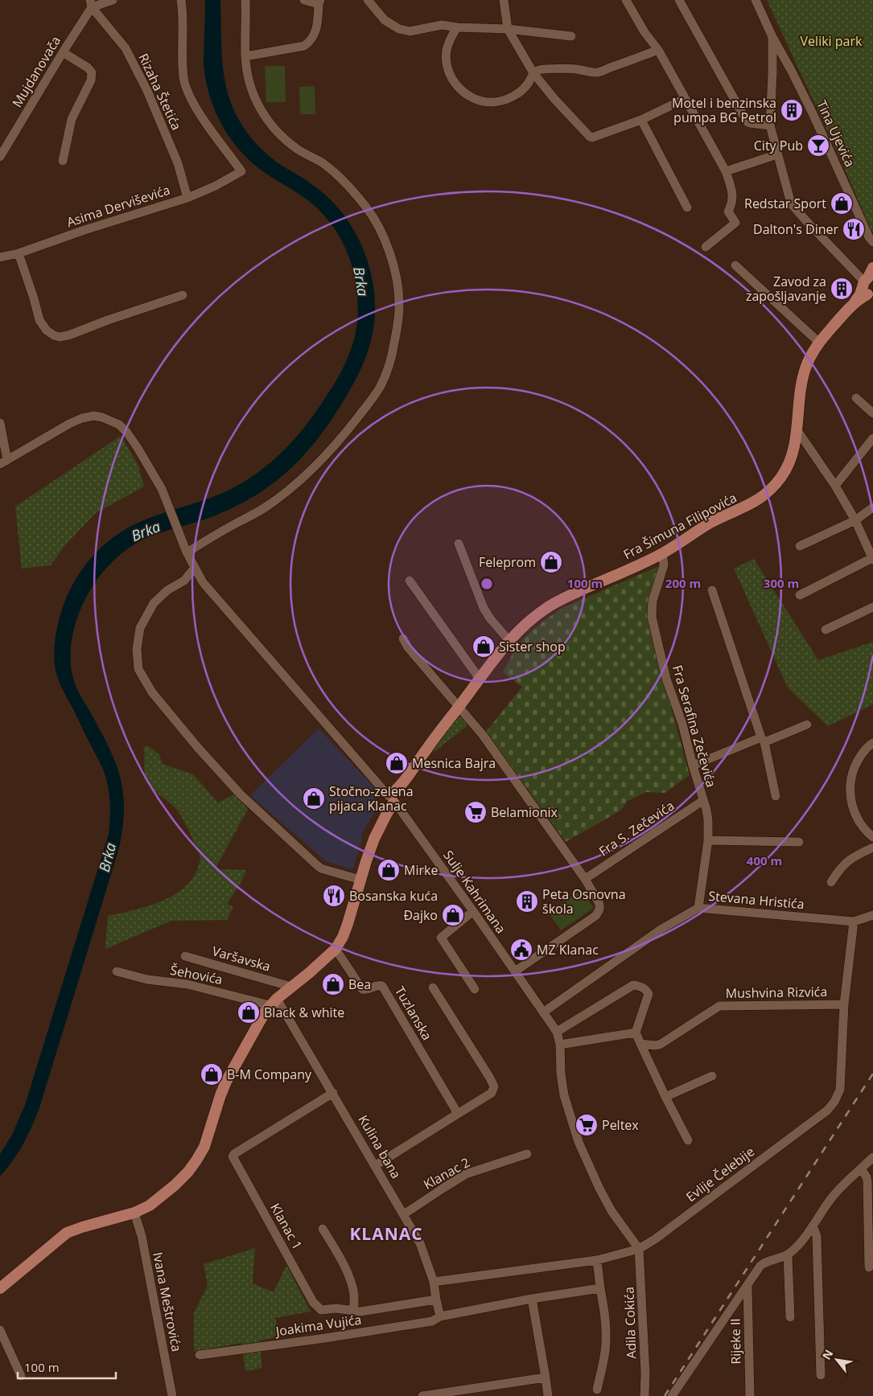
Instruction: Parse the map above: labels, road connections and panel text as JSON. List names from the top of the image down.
{
  "streets": {
    "main road": ["Fra Šimuna Filipovića"],
    "street": [
      "Mujdanovača",
      "Rizaha Štetića",
      "Tina Ujevića",
      "Asima Derviševića",
      "Fra Serafina Zečevića",
      "Fra S. Zečevića",
      "Sulje Kahrimana",
      "Stevana Hristića",
      "Varšavska",
      "Šehovića",
      "Mushvina Rizvića",
      "Tuzlanska",
      "Kulina bana",
      "Klanac 2",
      "Evlije Čelebije",
      "Klanac 1",
      "Ivana Meštrovića",
      "Adila Cokića",
      "Joakima Vujića",
      "Rijeke II"
    ]
  },
  "crossings": [
    ["Mujdanovača", "Rizaha Štetića"],
    ["Rizaha Štetića", "Asima Derviševića"],
    ["Tina Ujevića", "Fra Šimuna Filipovića"],
    ["Fra Šimuna Filipovića", "Fra Serafina Zečevića"],
    ["Fra Šimuna Filipovića", "Sulje Kahrimana"],
    ["Fra Šimuna Filipovića", "Tuzlanska"],
    ["Fra Serafina Zečevića", "Fra S. Zečevića"],
    ["Fra Serafina Zečevića", "Stevana Hristića"],
    ["Sulje Kahrimana", "Stevana Hristića"],
    ["Sulje Kahrimana", "Evlije Čelebije"],
    ["Sulje Kahrimana", "Adila Cokića"],
    ["Stevana Hristića", "Evlije Čelebije"],
    ["Šehovića", "Kulina bana"],
    ["Mushvina Rizvića", "Evlije Čelebije"],
    ["Kulina bana", "Klanac 2"],
    ["Kulina bana", "Evlije Čelebije"],
    ["Kulina bana", "Klanac 1"],
    ["Kulina bana", "Joakima Vujića"],
    ["Evlije Čelebije", "Adila Cokića"]
  ],
  "districts": ["KLANAC"],
  "water": ["Brka"],
  "parks": ["Veliki park"],
  "places": {
    "building": ["Motel i benzinska pumpa BG Petrol", "Zavod za zapošljavanje", "Peta Osnovna škola"],
    "bar": ["City Pub"],
    "shop": [
      "Redstar Sport",
      "Feleprom",
      "Sister shop",
      "Mesnica Bajra",
      "Stočno-zelena pijaca Klanac",
      "Mirke",
      "Đajko",
      "Bea",
      "Black & white",
      "B-M Company"
    ],
    "restaurant": ["Dalton's Diner", "Bosanska kuća"],
    "supermarket": ["Belamionix", "Peltex"],
    "public building": ["MZ Klanac"]
  },
  "scale_bar": "100 m",
  "north": "top left",
  "rings": [
    "100 m",
    "200 m",
    "300 m",
    "400 m"
  ]
}
